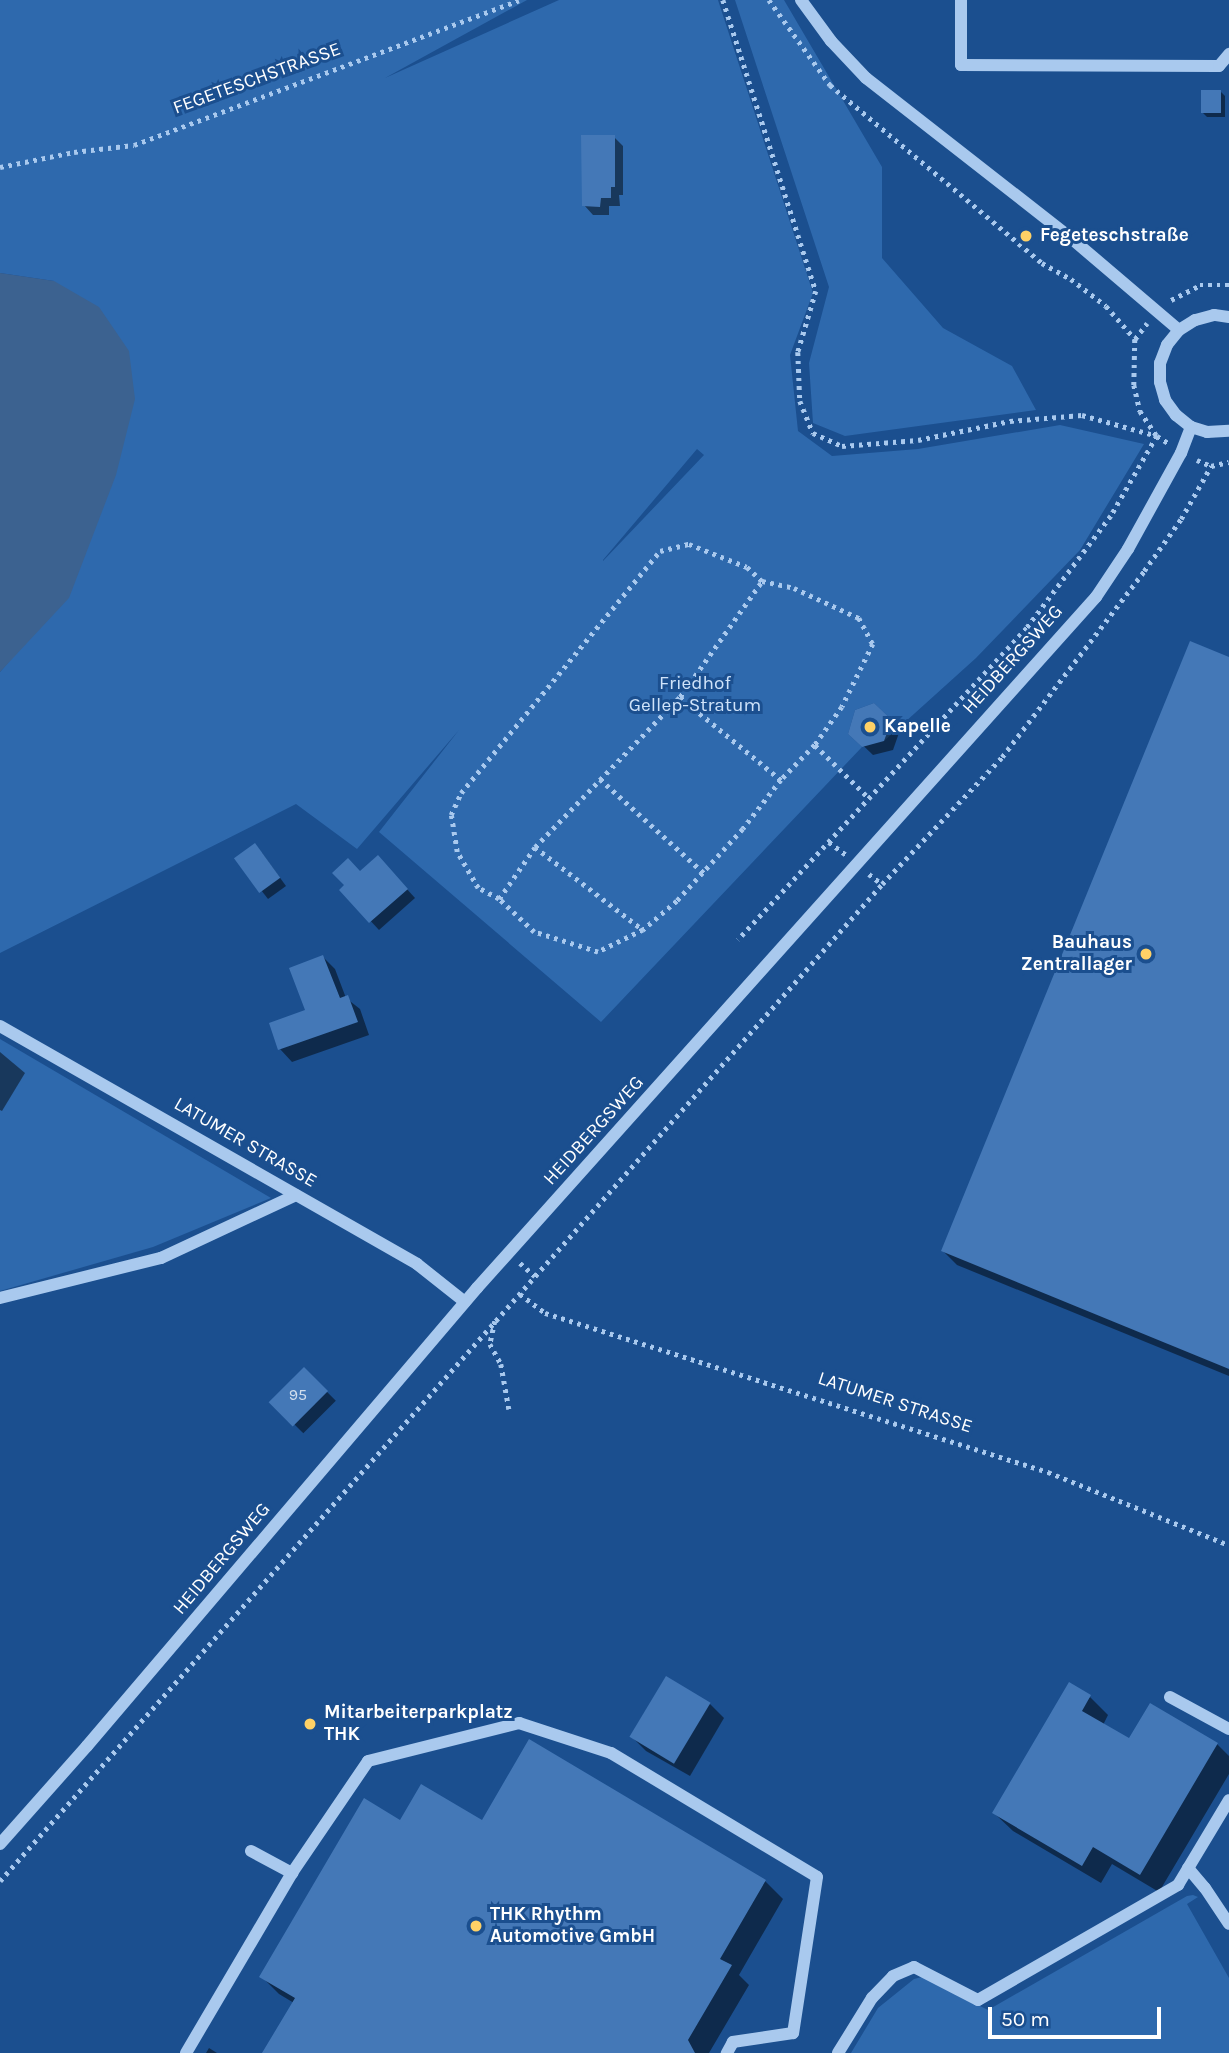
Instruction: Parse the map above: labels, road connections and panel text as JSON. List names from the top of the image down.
{
  "streets": {
    "street": ["HEIDBERGSWEG", "LATUMER STRASSE"],
    "path": ["FEGETESCHSTRASSE"]
  },
  "crossings": [
    ["HEIDBERGSWEG", "LATUMER STRASSE"]
  ],
  "parks": ["Friedhof Gellep-Stratum"],
  "places": [
    "Fegeteschstraße",
    "Kapelle",
    "Bauhaus Zentrallager",
    "Mitarbeiterparkplatz THK",
    "THK Rhythm Automotive GmbH"
  ],
  "house_numbers": ["95"],
  "scale_bar": "50 m"
}
